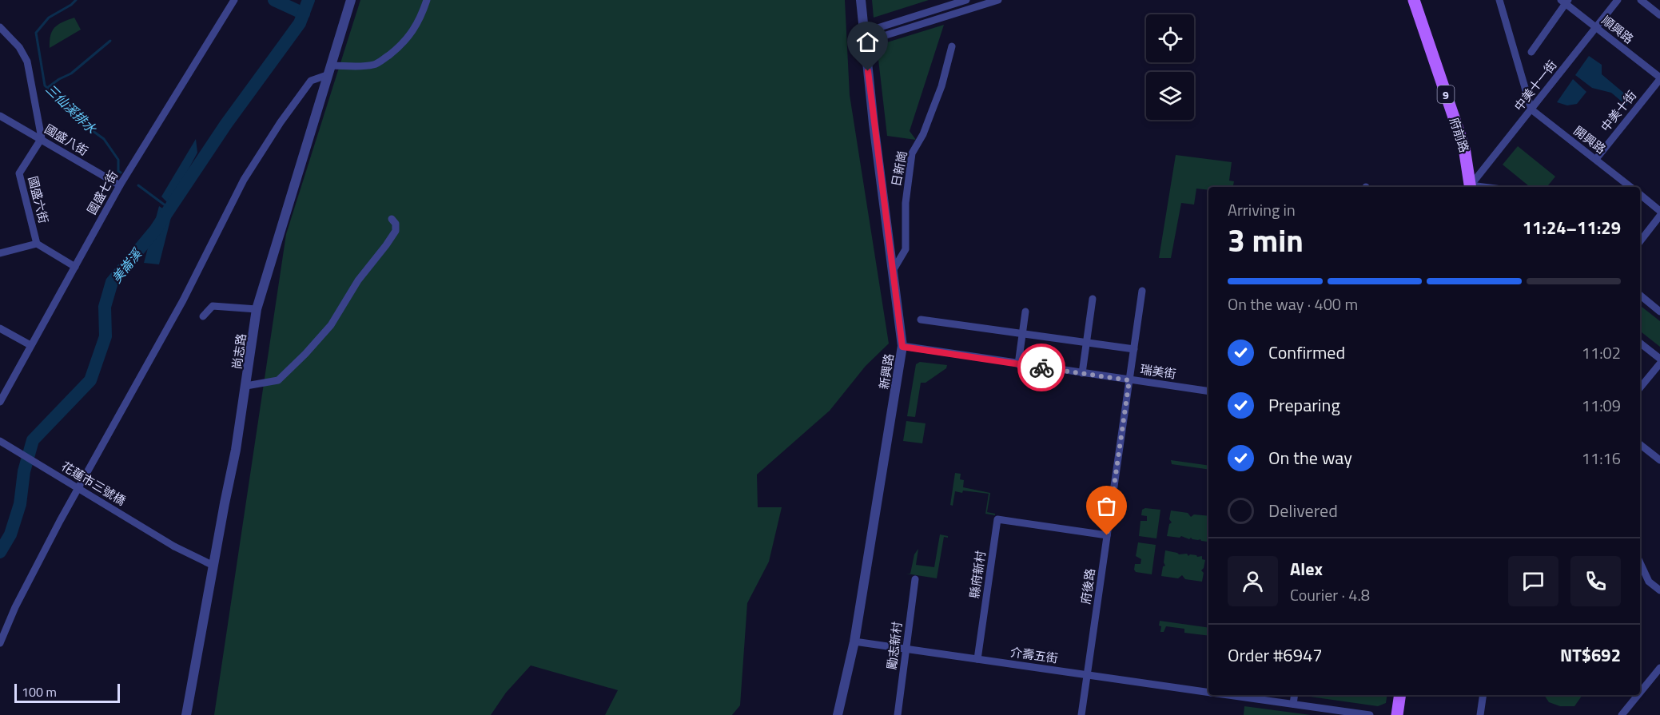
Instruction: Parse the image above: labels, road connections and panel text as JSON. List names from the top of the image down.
{
  "streets": {
    "main road": ["9", "府前路"],
    "street": [
      "順興路",
      "中美十一街",
      "中美十街",
      "國盛八街",
      "開興路",
      "日新崗",
      "國盛七街",
      "國盛六街",
      "尚志路",
      "新興路",
      "瑞美街",
      "花蓮市三號橋",
      "縣府新村",
      "府後路",
      "勵志新村",
      "介壽五街"
    ]
  },
  "crossings": [
    ["順興路", "中美十一街"],
    ["順興路", "中美十街"],
    ["中美十一街", "開興路"],
    ["中美十街", "開興路"],
    ["國盛八街", "國盛七街"],
    ["國盛八街", "國盛六街"],
    ["日新崗", "新興路"],
    ["尚志路", "花蓮市三號橋"],
    ["新興路", "瑞美街"],
    ["新興路", "介壽五街"],
    ["瑞美街", "府後路"],
    ["縣府新村", "府後路"],
    ["縣府新村", "介壽五街"],
    ["府後路", "介壽五街"],
    ["勵志新村", "介壽五街"]
  ],
  "water": ["三仙溪排水", "美崙溪"],
  "scale_bar": "100 m",
  "page": {
    "heading": ["3 min", "Arriving in", "11:24–11:29"],
    "panel": [
      "Alex",
      "Courier · 4.8",
      "Order #6947",
      "NT$692"
    ],
    "bar": "On the way · 400 m",
    "list": [
      ["Confirmed", "11:02"],
      ["Preparing", "11:09"],
      ["On the way", "11:16"],
      "Delivered"
    ],
    "scale": "100 m"
  }
}
